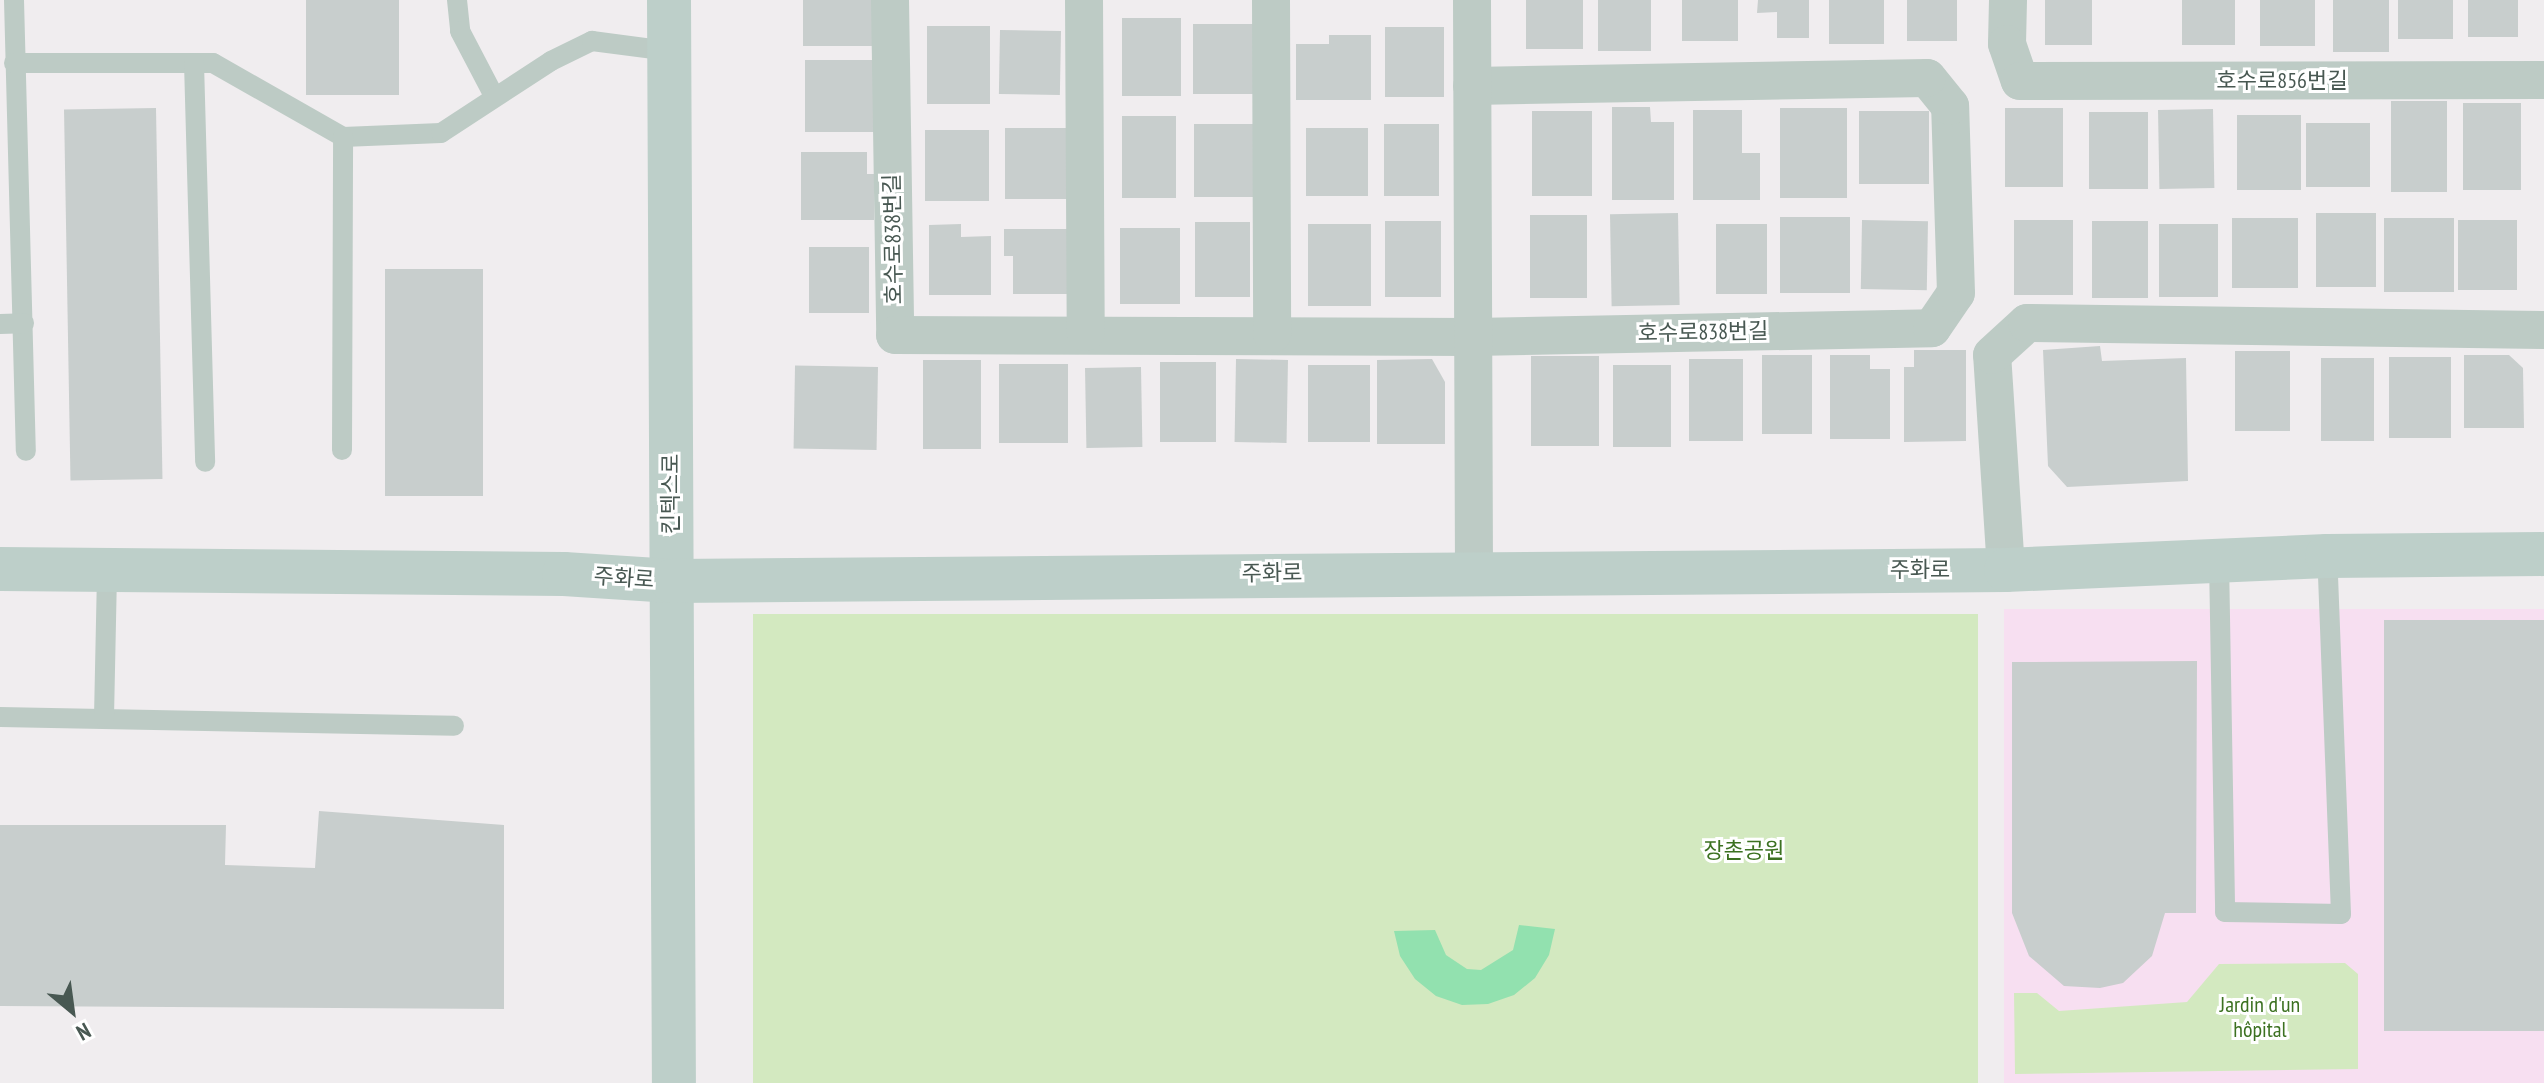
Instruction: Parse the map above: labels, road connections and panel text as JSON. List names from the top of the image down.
{
  "streets": {
    "street": [
      "호수로856번길",
      "호수로838번길",
      "킨텍스로",
      "주화로"
    ]
  },
  "crossings": [
    ["킨텍스로", "주화로"]
  ],
  "parks": ["장촌공원", "Jardin d'un hôpital"],
  "north": "bottom right"
}
